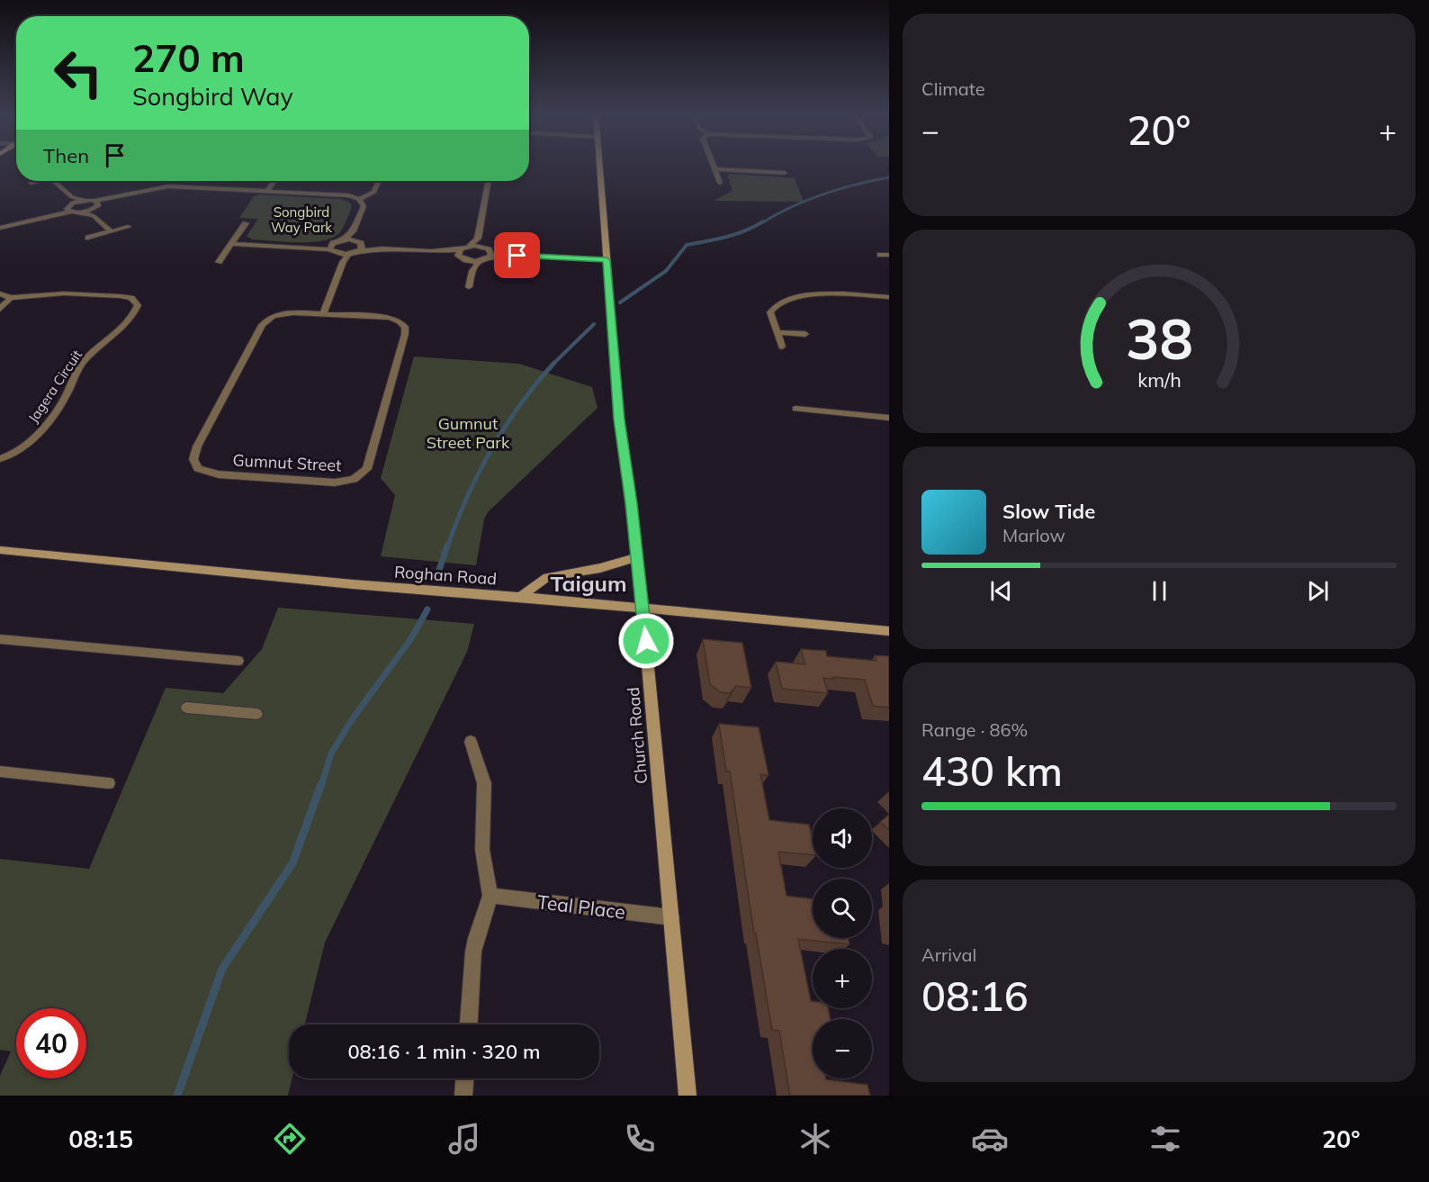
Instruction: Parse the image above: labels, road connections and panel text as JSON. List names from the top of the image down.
{
  "streets": {
    "street": [
      "Jagera Circuit",
      "Gumnut Street",
      "Roghan Road",
      "Church Road",
      "Teal Place"
    ]
  },
  "crossings": [
    ["Roghan Road", "Church Road"],
    ["Church Road", "Teal Place"]
  ],
  "districts": ["Taigum"],
  "parks": ["Songbird Way Park", "Gumnut Street Park"],
  "page": {
    "tile": [
      "Climate",
      ["Range · 86%", "430 km"],
      ["Arrival", "08:16"]
    ],
    "turn": ["270 m", "Songbird Way"],
    "heat": ["−", "20°", "+"],
    "then": "Then",
    "song": ["Slow Tide", "Marlow"],
    "map_buttons": ["+", "−"],
    "limit": "40",
    "trip": "08:16 · 1 min · 320 m",
    "tabs": ["08:15", "20°"],
    "gauge": ["38", "km/h"]
  }
}
